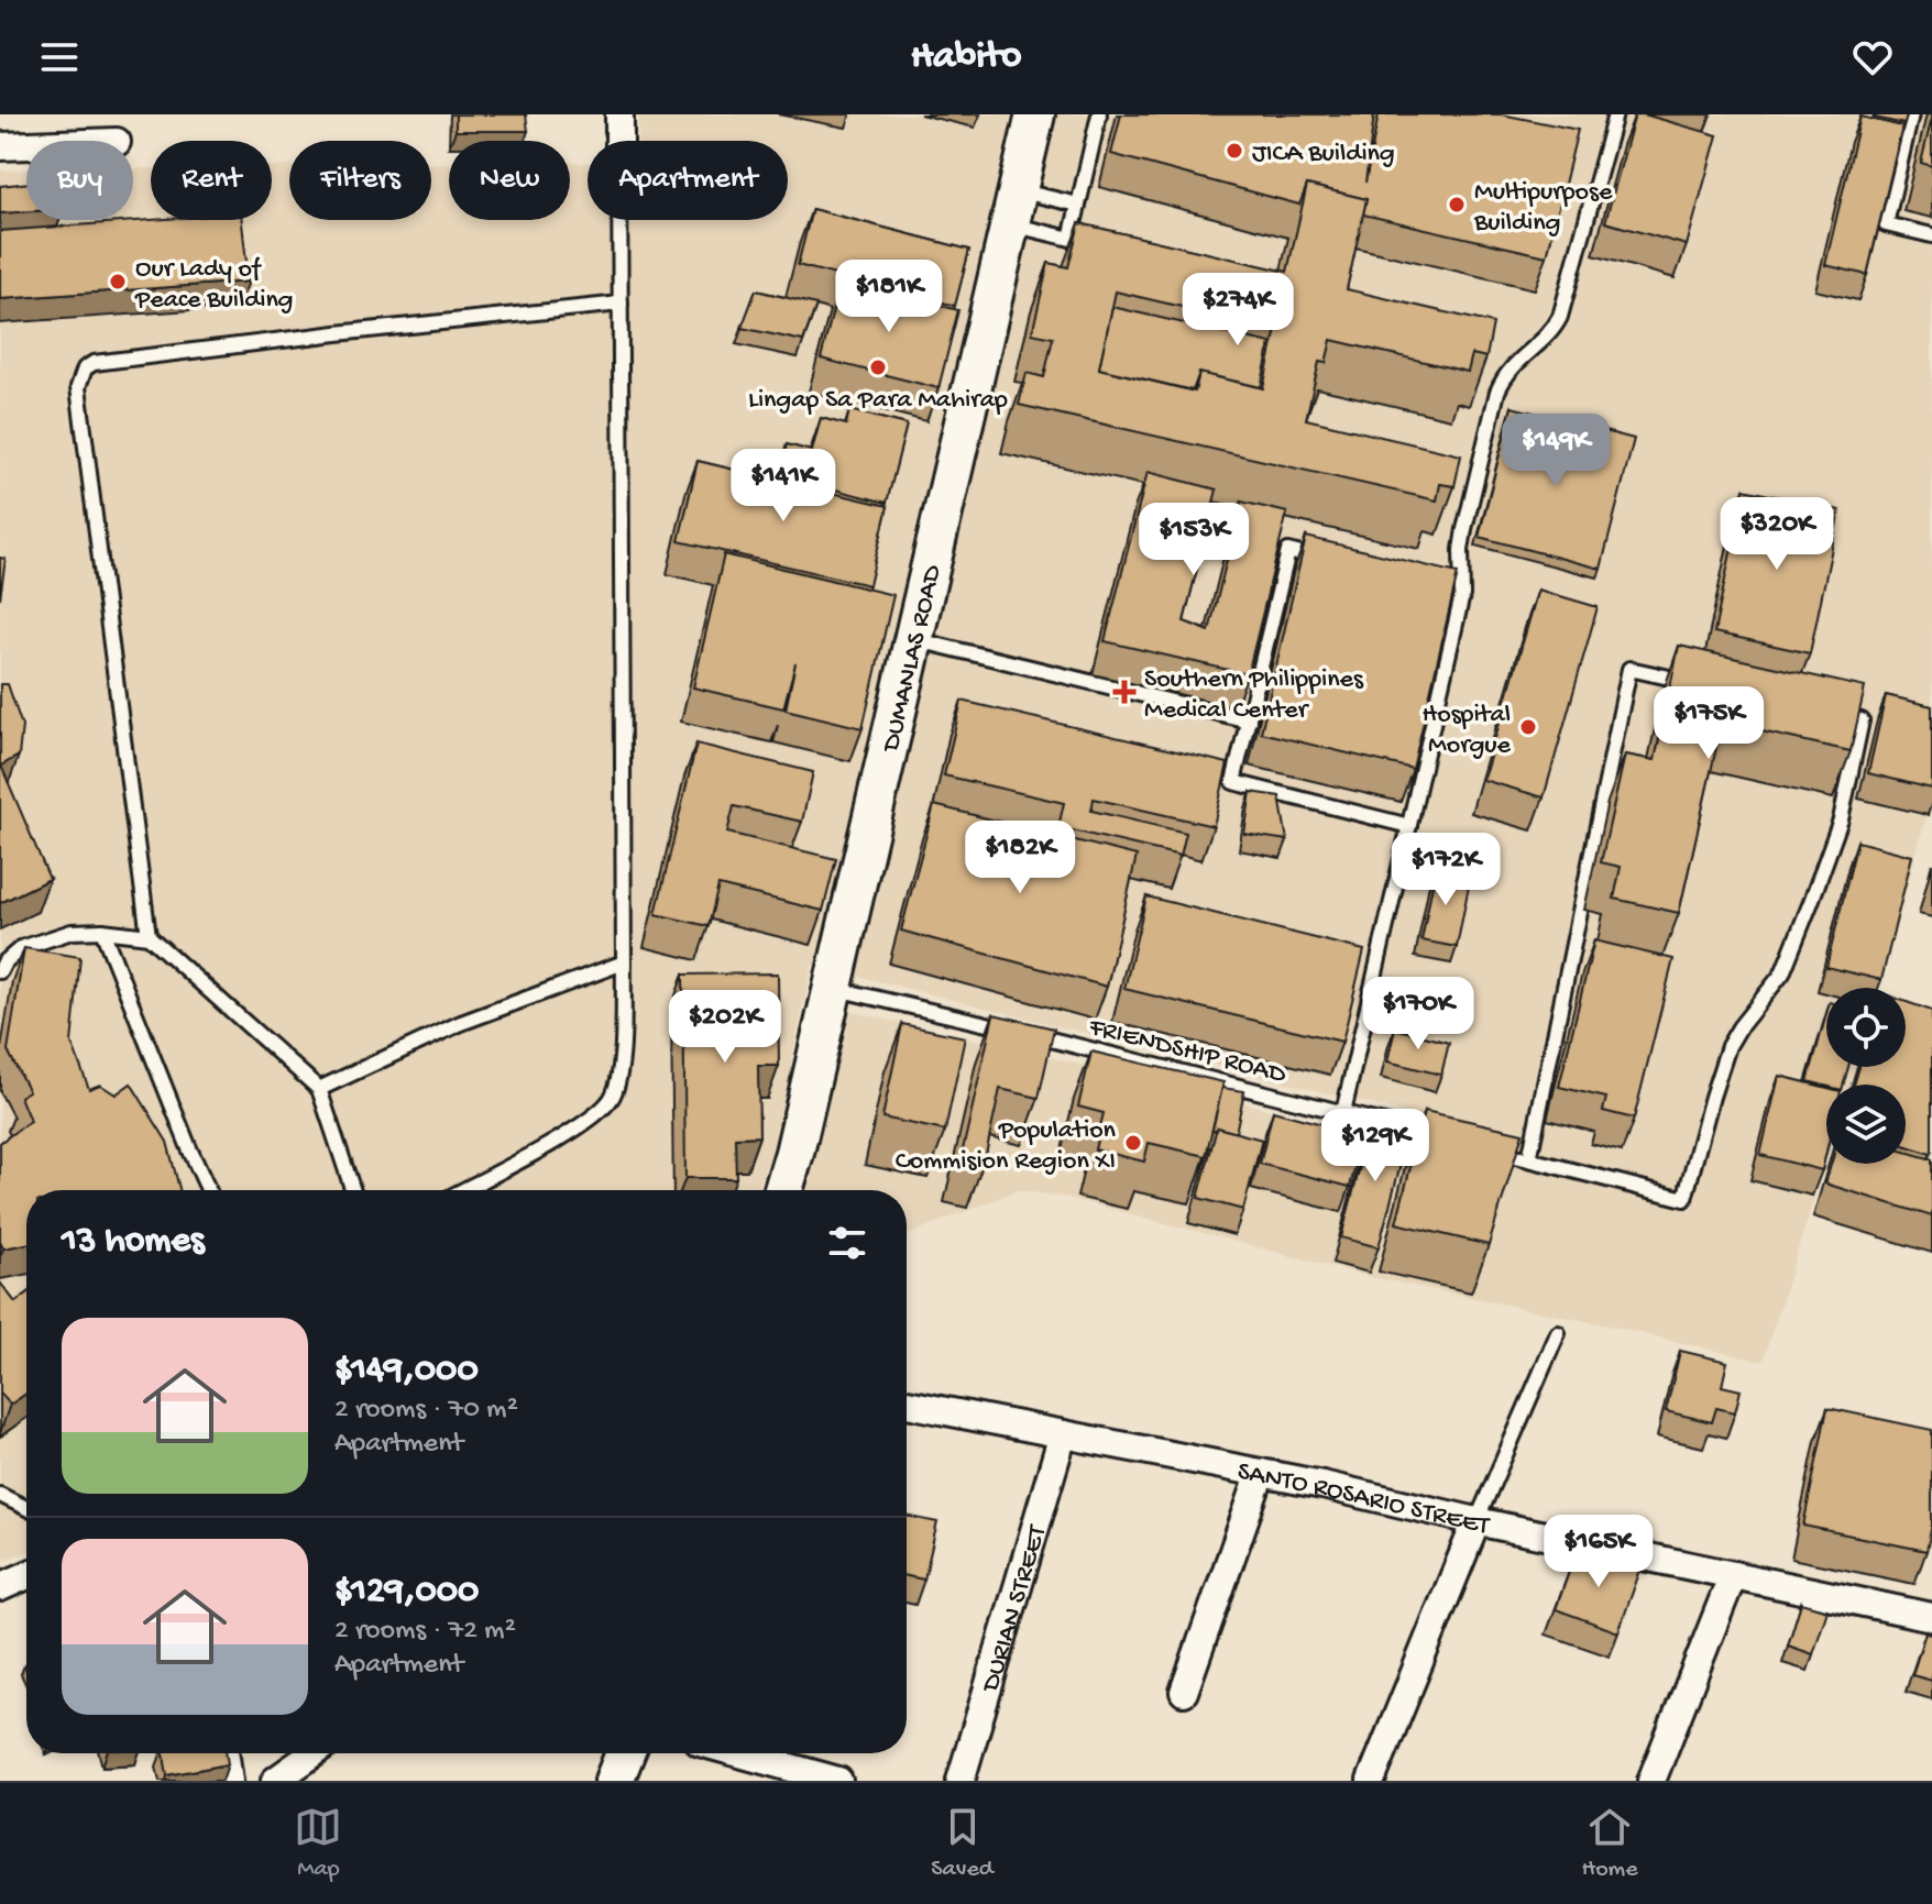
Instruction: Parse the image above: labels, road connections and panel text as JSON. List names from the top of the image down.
{
  "streets": {
    "main road": ["DUMANLAS ROAD"],
    "street": ["SANTO ROSARIO STREET", "DURIAN STREET"],
    "lane": ["FRIENDSHIP ROAD"]
  },
  "crossings": [
    ["DUMANLAS ROAD", "FRIENDSHIP ROAD"],
    ["SANTO ROSARIO STREET", "DURIAN STREET"]
  ],
  "places": {
    "other": [
      "JICA Building",
      "Multipurpose Building",
      "Our Lady of Peace Building",
      "Lingap Sa Para Mahirap",
      "Hospital Morgue",
      "Population Commision Region XI"
    ],
    "health": ["Southern Philippines Medical Center"]
  },
  "page": {
    "header": "Habito",
    "chip": [
      "Buy",
      "Rent",
      "Filters",
      "New",
      "Apartment"
    ],
    "price": [
      "$181K",
      "$274K",
      "$149K",
      "$141K",
      "$320K",
      "$153K",
      "$175K",
      "$182K",
      "$172K",
      "$170K",
      "$202K",
      "$129K",
      "$165K"
    ],
    "heading": "13 homes",
    "list": [
      {
        "name": "$149,000",
        "note": "2 rooms · 70 m² · Apartment"
      },
      {
        "name": "$129,000",
        "note": "2 rooms · 72 m² · Apartment"
      }
    ],
    "tabs": ["Map", "Saved", "Home"]
  }
}
